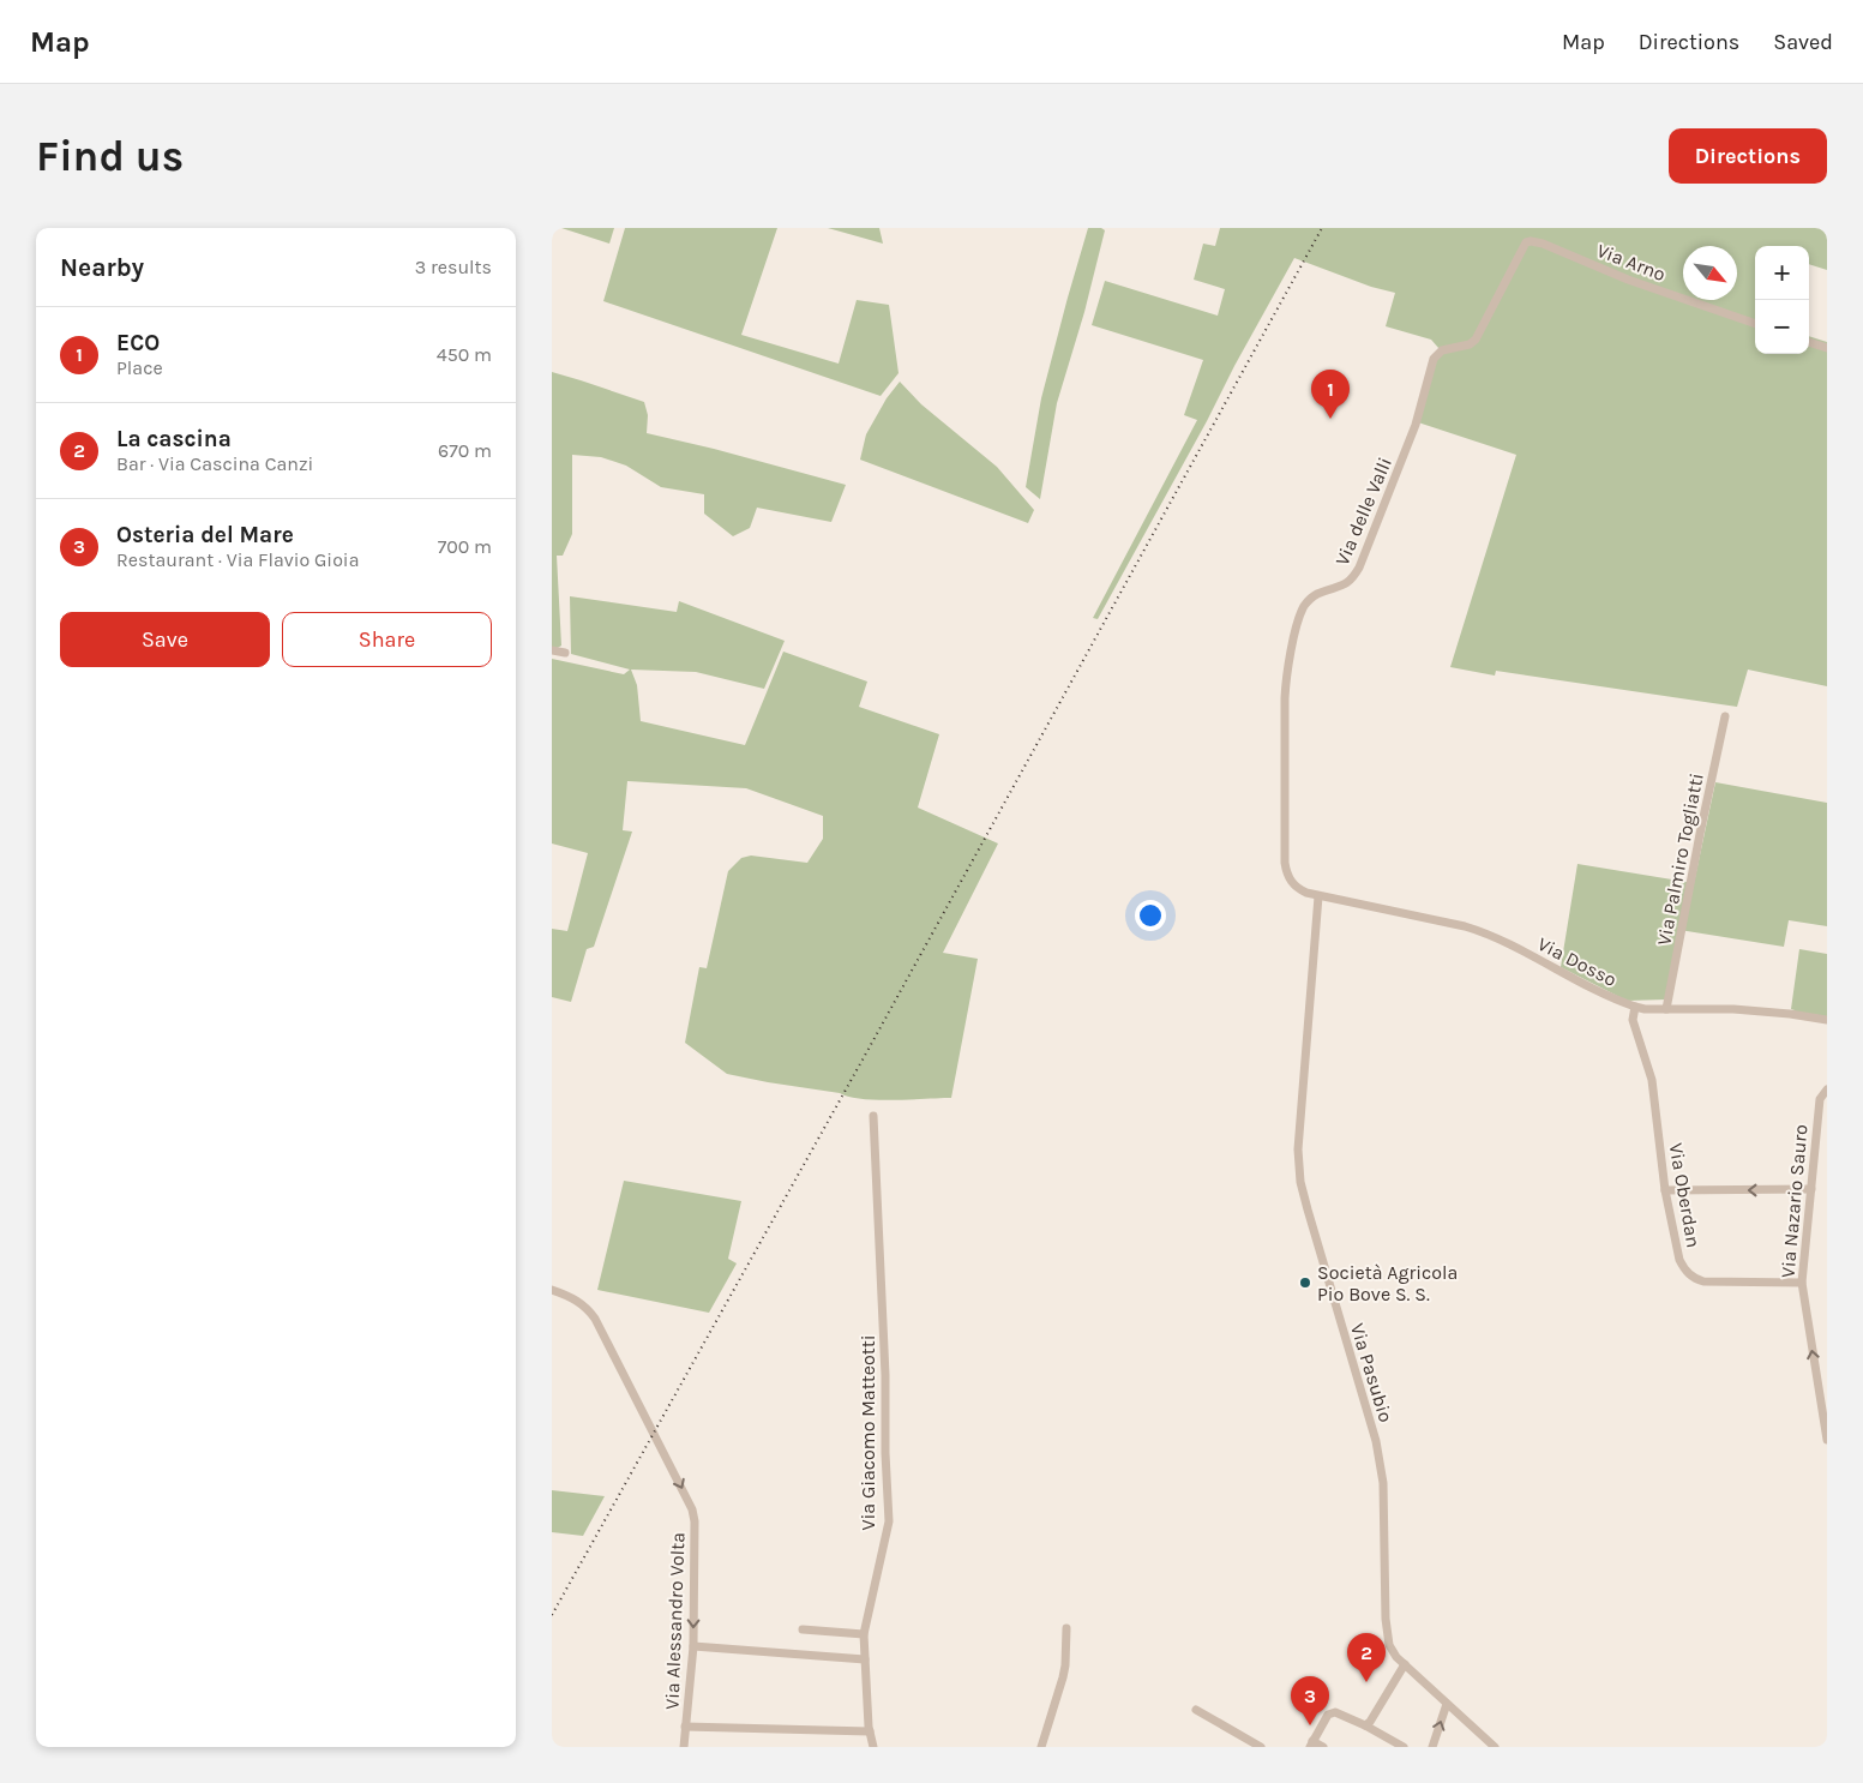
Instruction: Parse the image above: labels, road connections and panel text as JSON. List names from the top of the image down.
{
  "streets": {
    "street": [
      "Via Arno",
      "Via delle Valli",
      "Via Palmiro Togliatti",
      "Via Dosso",
      "Via Oberdan",
      "Via Nazario Sauro",
      "Via Pasubio",
      "Via Giacomo Matteotti",
      "Via Alessandro Volta"
    ]
  },
  "crossings": [
    ["Via Arno", "Via delle Valli"],
    ["Via delle Valli", "Via Dosso"],
    ["Via delle Valli", "Via Pasubio"],
    ["Via Palmiro Togliatti", "Via Dosso"],
    ["Via Dosso", "Via Oberdan"],
    ["Via Dosso", "Via Pasubio"],
    ["Via Oberdan", "Via Nazario Sauro"]
  ],
  "one_way": ["Via Nazario Sauro", "Via Alessandro Volta"],
  "places": ["Società Agricola Pio Bove S. S."],
  "north": "bottom right",
  "page": {
    "header": "Map",
    "nav": ["Map", "Directions", "Saved"],
    "buttons": [
      "Directions",
      ["Save", "Share"]
    ],
    "title": "Find us",
    "heading": ["Nearby", "3 results"],
    "map_buttons": ["+", "−"],
    "list": [
      {
        "mark": "1",
        "name": "ECO",
        "note": "Place",
        "value": "450 m"
      },
      {
        "mark": "2",
        "name": "La cascina",
        "note": "Bar · Via Cascina Canzi",
        "value": "670 m"
      },
      {
        "mark": "3",
        "name": "Osteria del Mare",
        "note": "Restaurant · Via Flavio Gioia",
        "value": "700 m"
      }
    ],
    "pins": ["1", "2", "3"]
  }
}
